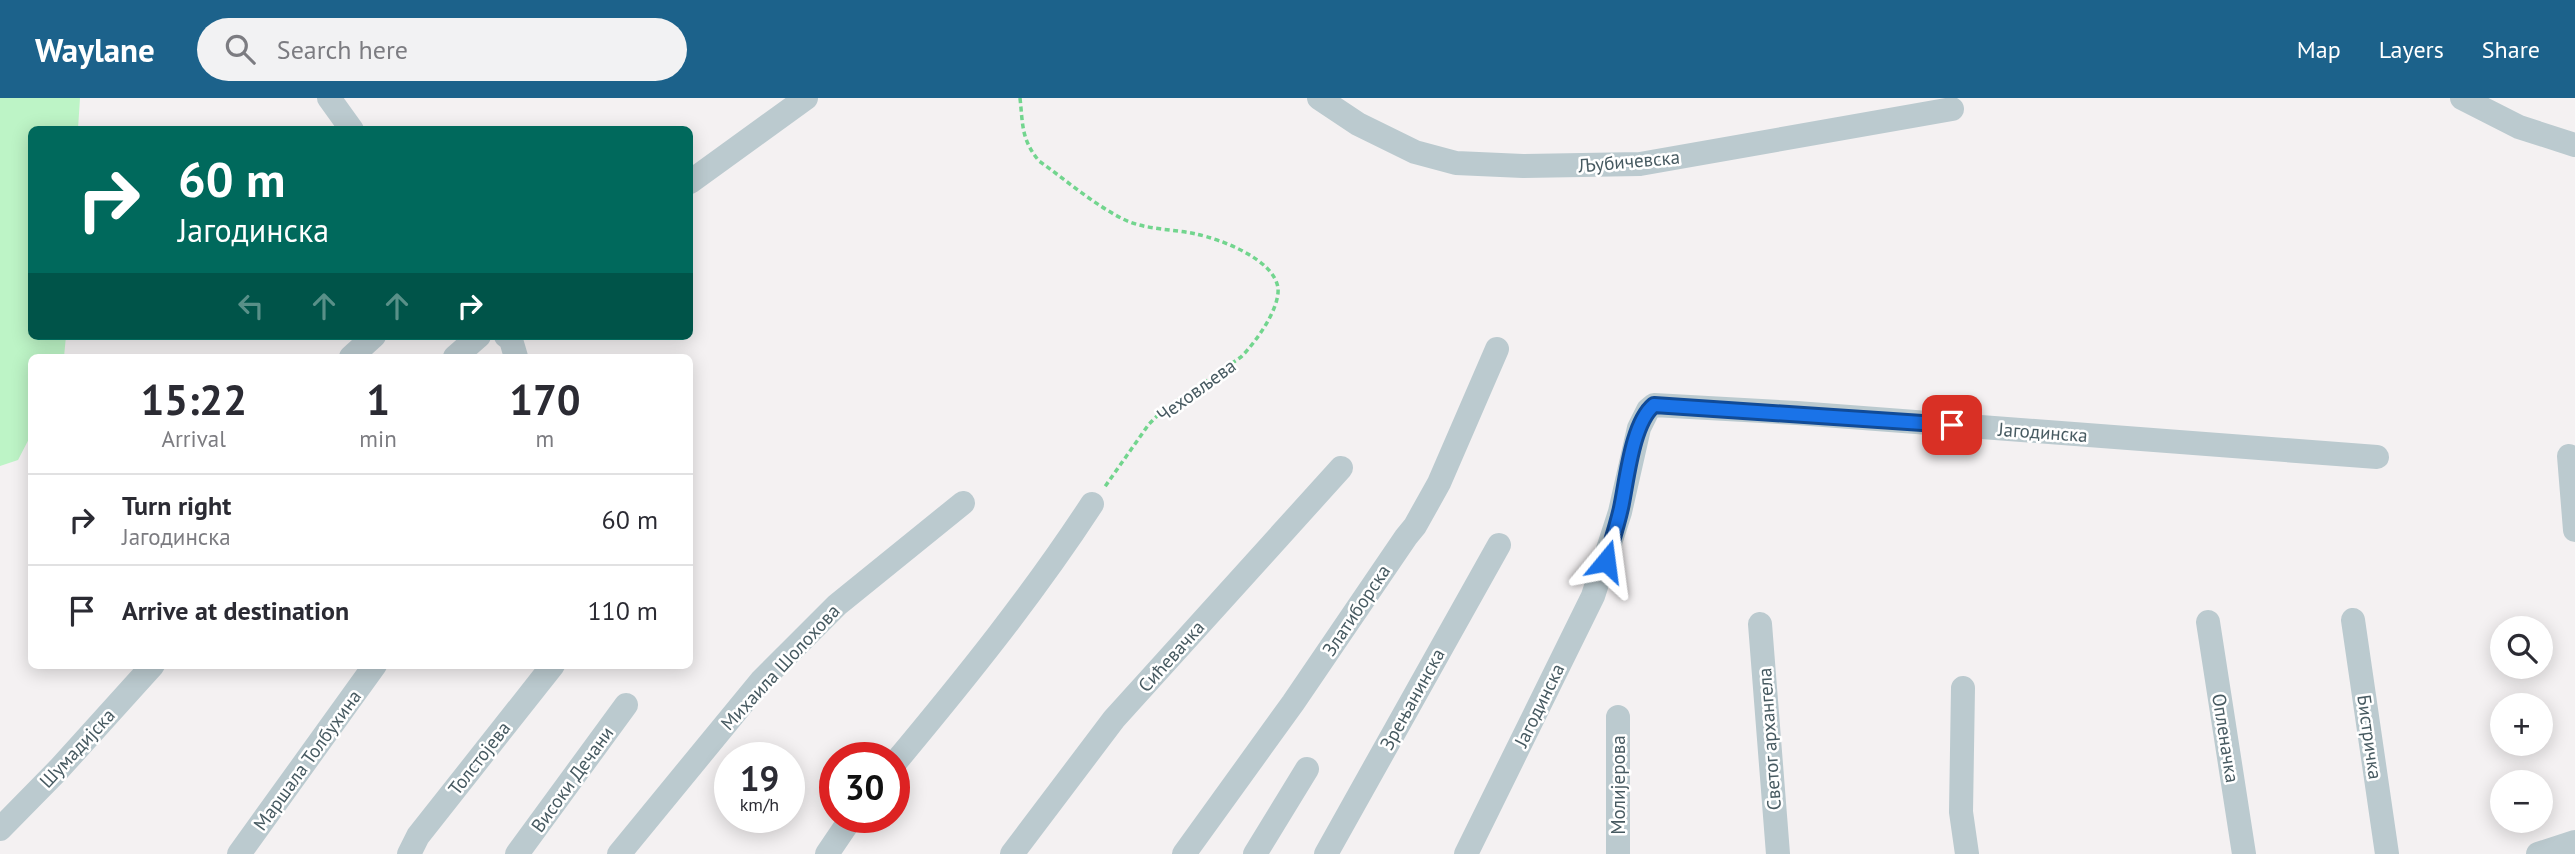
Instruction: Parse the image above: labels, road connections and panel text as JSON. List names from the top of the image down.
{
  "streets": {
    "street": [
      "Љубичевска",
      "Јагодинска",
      "Златиборска",
      "Сићевачка",
      "Михаила Шолохова",
      "Зрењанинска",
      "Бистричка",
      "Опленачка",
      "Светог архангела",
      "Шумадијска",
      "Толстојева",
      "Маршала Толбухина",
      "Високи Дечани",
      "Молијерова"
    ],
    "path": ["Чеховљева"]
  },
  "page": {
    "header": "Waylane",
    "search": "Search here",
    "nav": ["Map", "Layers", "Share"],
    "turn": ["60 m", "Јагодинска"],
    "eta": [
      "15:22",
      "Arrival",
      "1",
      "min",
      "170",
      "m"
    ],
    "list": [
      {
        "name": "Turn right",
        "note": "Јагодинска",
        "value": "60 m"
      },
      {
        "name": "Arrive at destination",
        "value": "110 m"
      }
    ],
    "map_buttons": ["+", "−"],
    "speed": "19 km/h",
    "limit": "30"
  }
}
